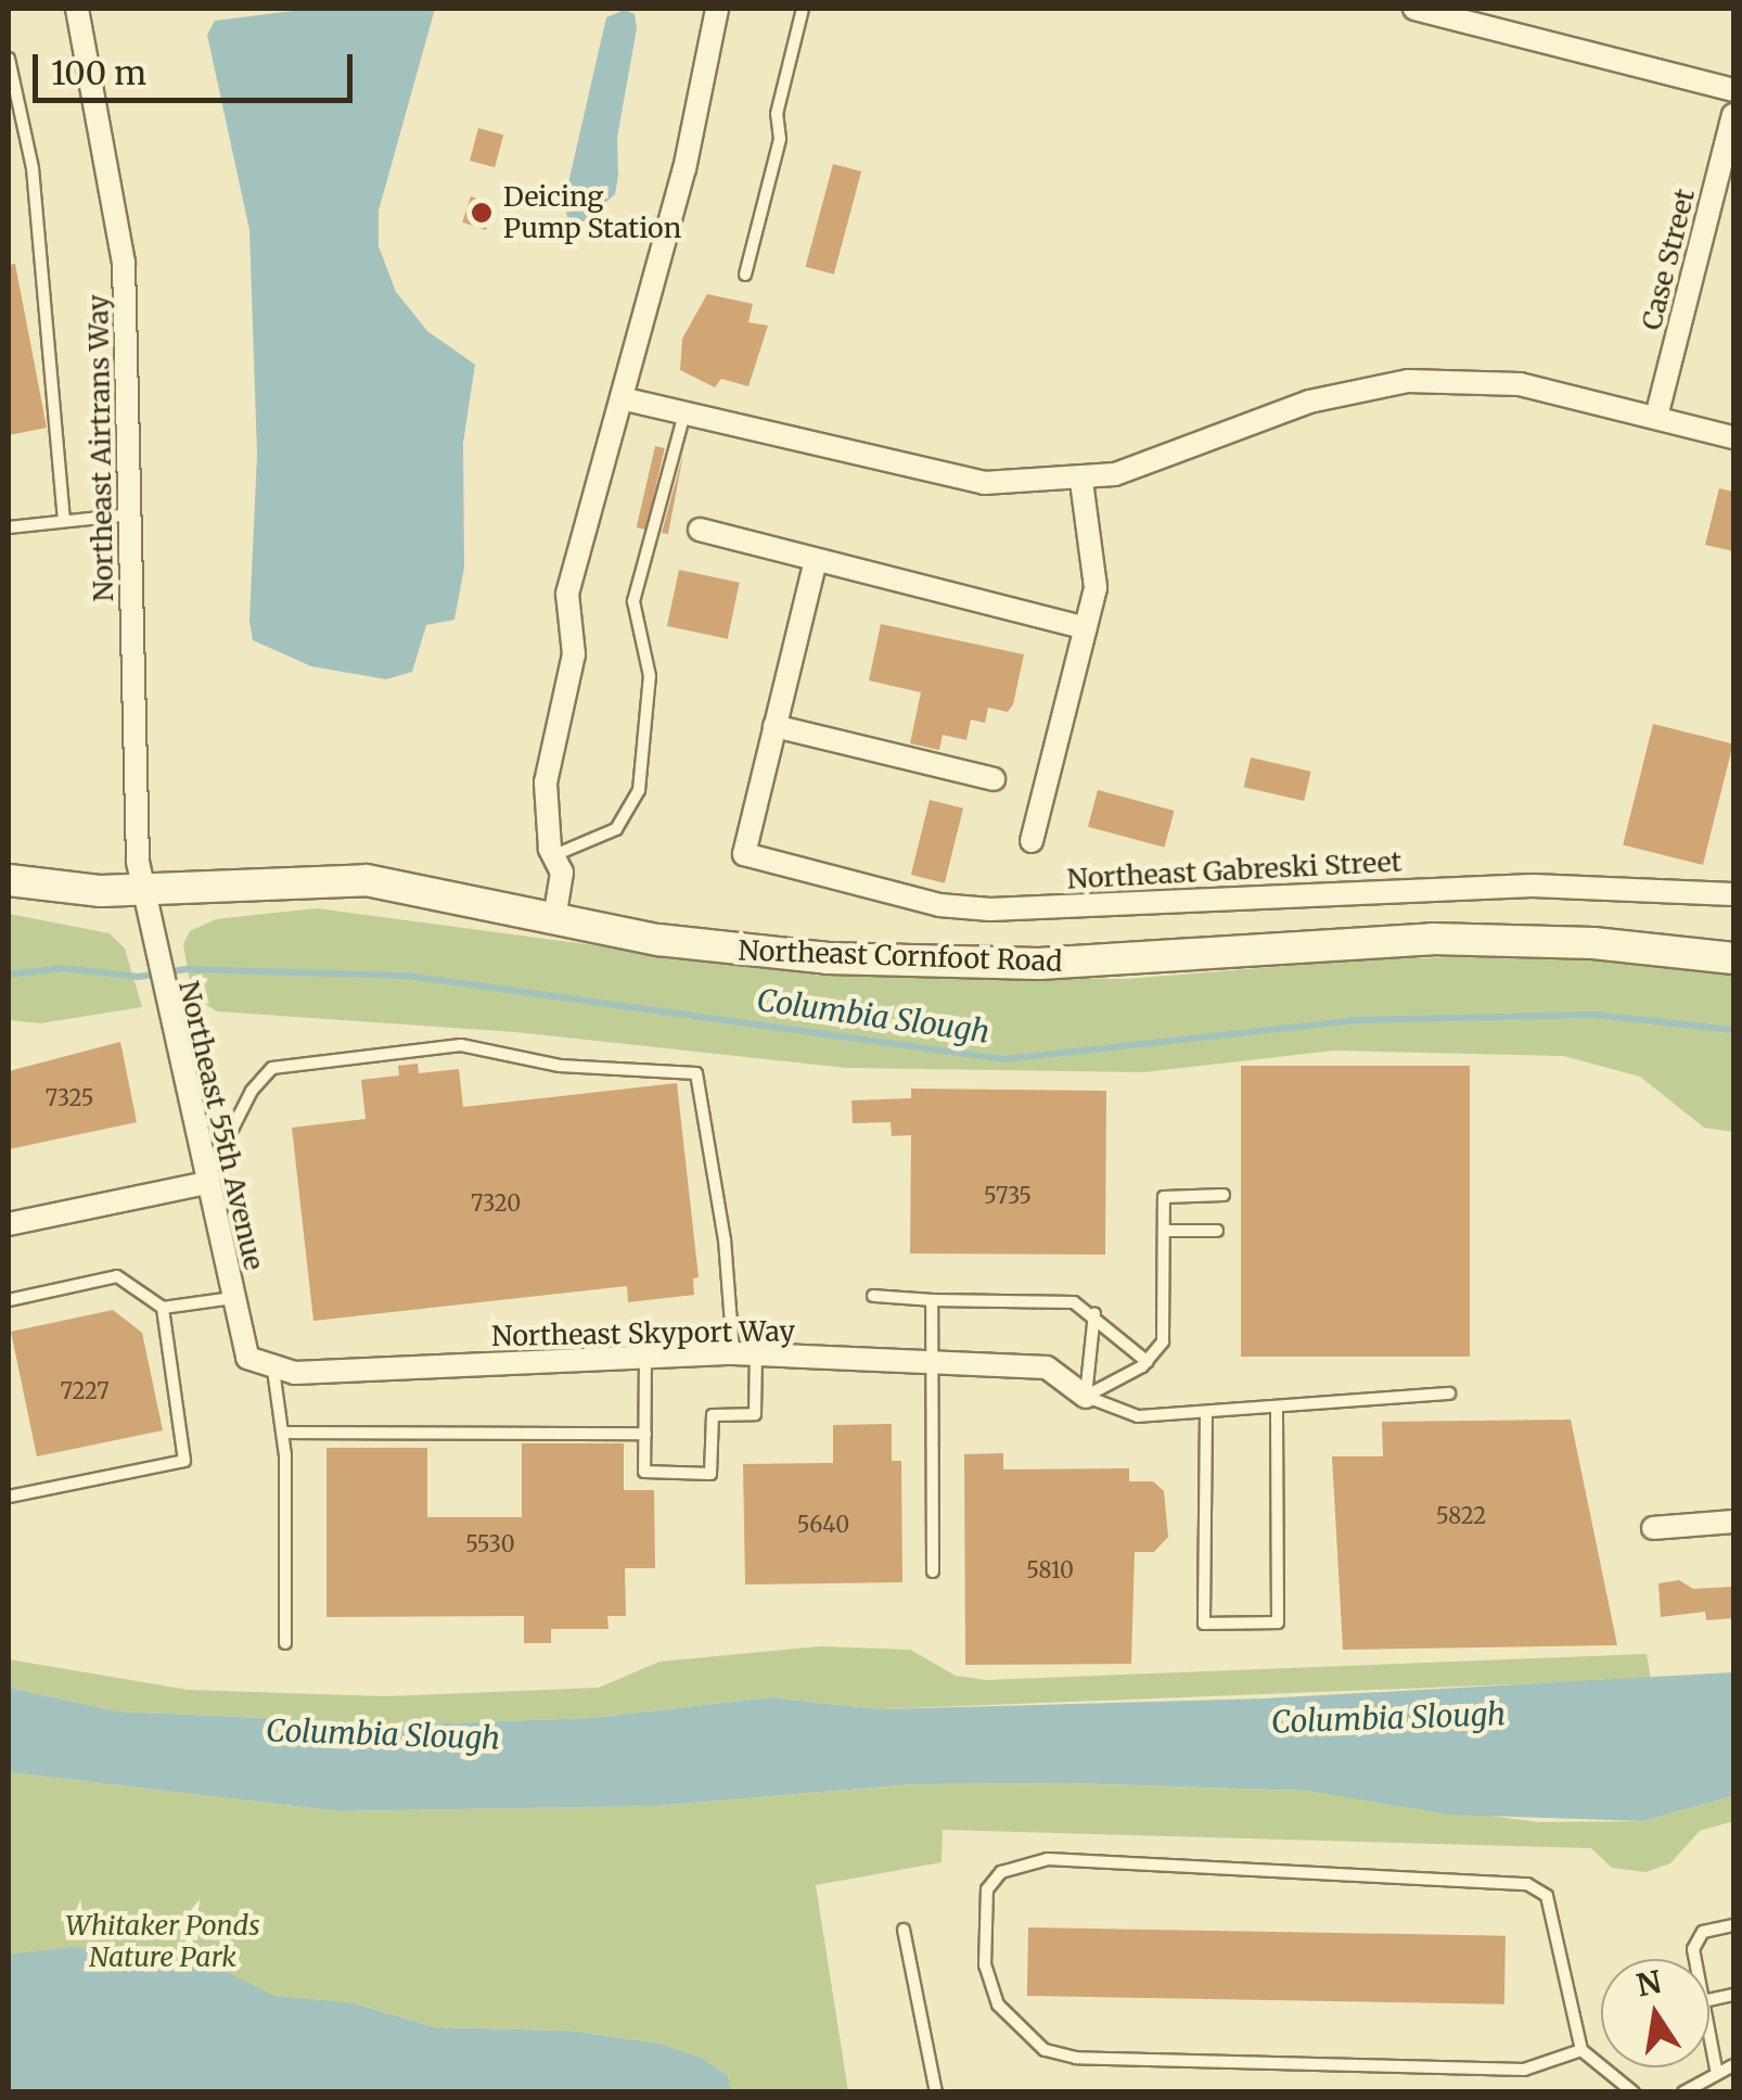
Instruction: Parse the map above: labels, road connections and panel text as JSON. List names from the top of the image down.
{
  "streets": {
    "street": [
      "Case Street",
      "Northeast Airtrans Way",
      "Northeast Gabreski Street",
      "Northeast Cornfoot Road",
      "Northeast 55th Avenue",
      "Northeast Skyport Way"
    ]
  },
  "crossings": [
    ["Northeast Airtrans Way", "Northeast Cornfoot Road"],
    ["Northeast Airtrans Way", "Northeast 55th Avenue"],
    ["Northeast Cornfoot Road", "Northeast 55th Avenue"],
    ["Northeast 55th Avenue", "Northeast Skyport Way"]
  ],
  "water": ["Columbia Slough"],
  "parks": ["Whitaker Ponds Nature Park"],
  "places": ["Deicing Pump Station"],
  "house_numbers": [
    "7325",
    "5735",
    "7320",
    "7227",
    "5822",
    "5640",
    "5530",
    "5810"
  ],
  "scale_bar": "100 m",
  "north": "top"
}
